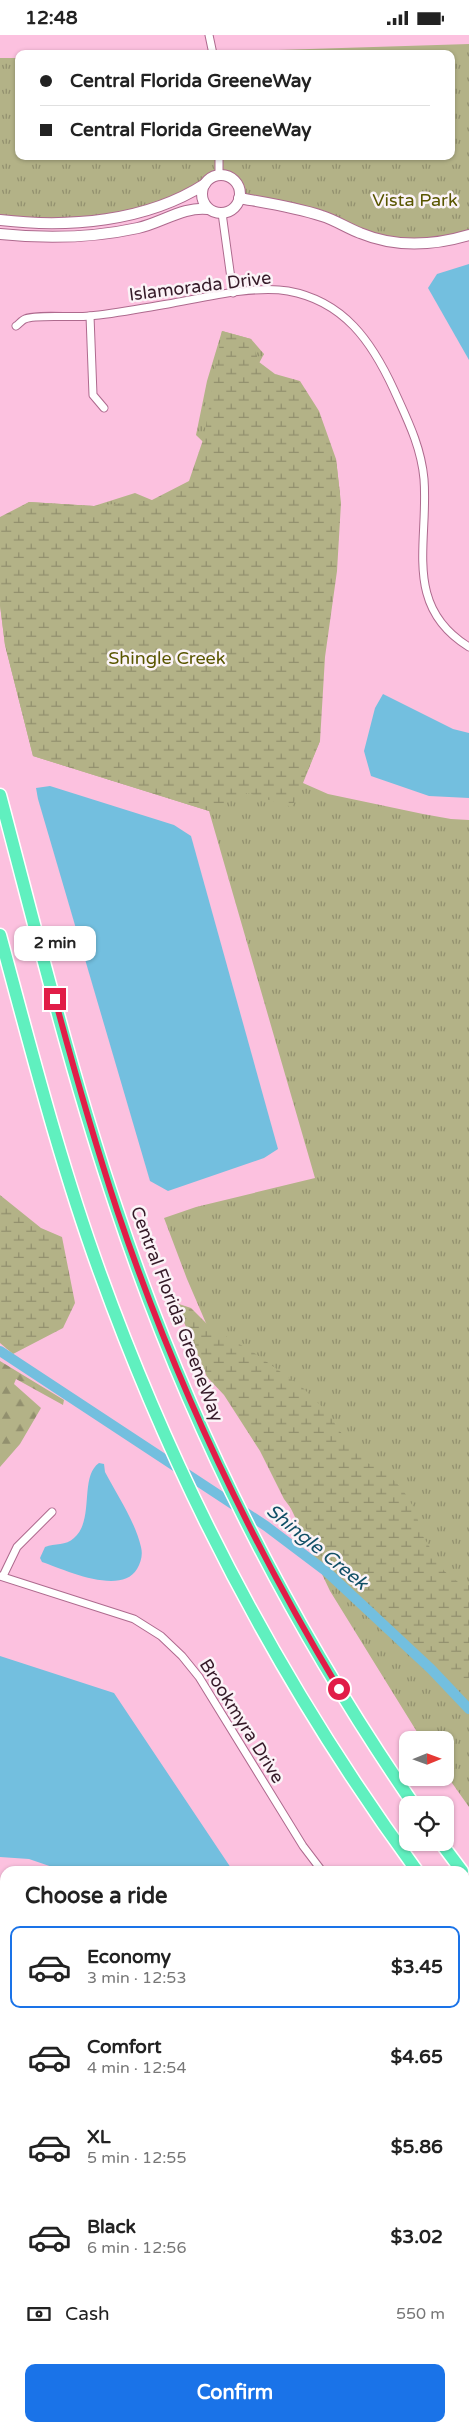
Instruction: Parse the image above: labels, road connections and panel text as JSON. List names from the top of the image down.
{
  "streets": {
    "highway": ["Central Florida GreeneWay"],
    "street": ["Islamorada Drive", "Brookmyra Drive"]
  },
  "water": ["Shingle Creek"],
  "parks": ["Vista Park", "Shingle Creek"],
  "north": "right",
  "page": {
    "status": "12:48",
    "banner": ["Central Florida GreeneWay", "Central Florida GreeneWay"],
    "bubble": "2 min",
    "heading": "Choose a ride",
    "list": [
      {
        "name": "Economy",
        "note": "3 min · 12:53",
        "value": "$3.45"
      },
      {
        "name": "Comfort",
        "note": "4 min · 12:54",
        "value": "$4.65"
      },
      {
        "name": "XL",
        "note": "5 min · 12:55",
        "value": "$5.86"
      },
      {
        "name": "Black",
        "note": "6 min · 12:56",
        "value": "$3.02"
      }
    ],
    "pay": ["Cash", "550 m"],
    "buttons": "Confirm"
  }
}
